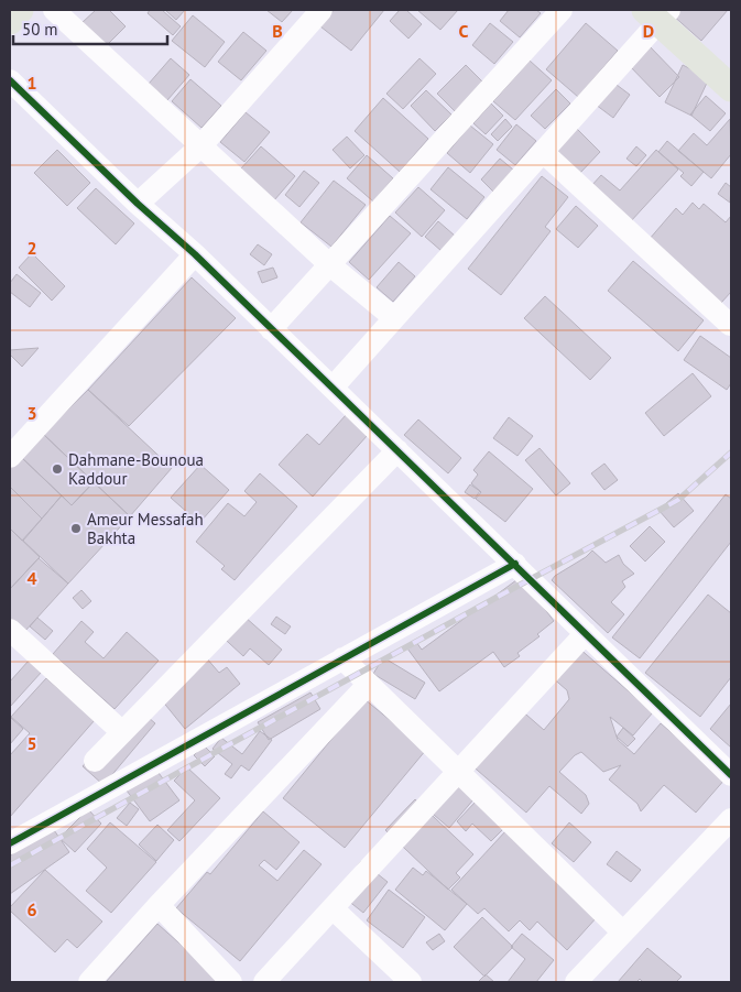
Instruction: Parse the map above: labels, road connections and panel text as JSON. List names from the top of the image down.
{
  "places": ["Dahmane-Bounoua Kaddour", "Ameur Messafah Bakhta"],
  "scale_bar": "50 m",
  "grid": {
    "columns": ["B", "C", "D"],
    "rows": [
      "1",
      "2",
      "3",
      "4",
      "5",
      "6"
    ]
  }
}
